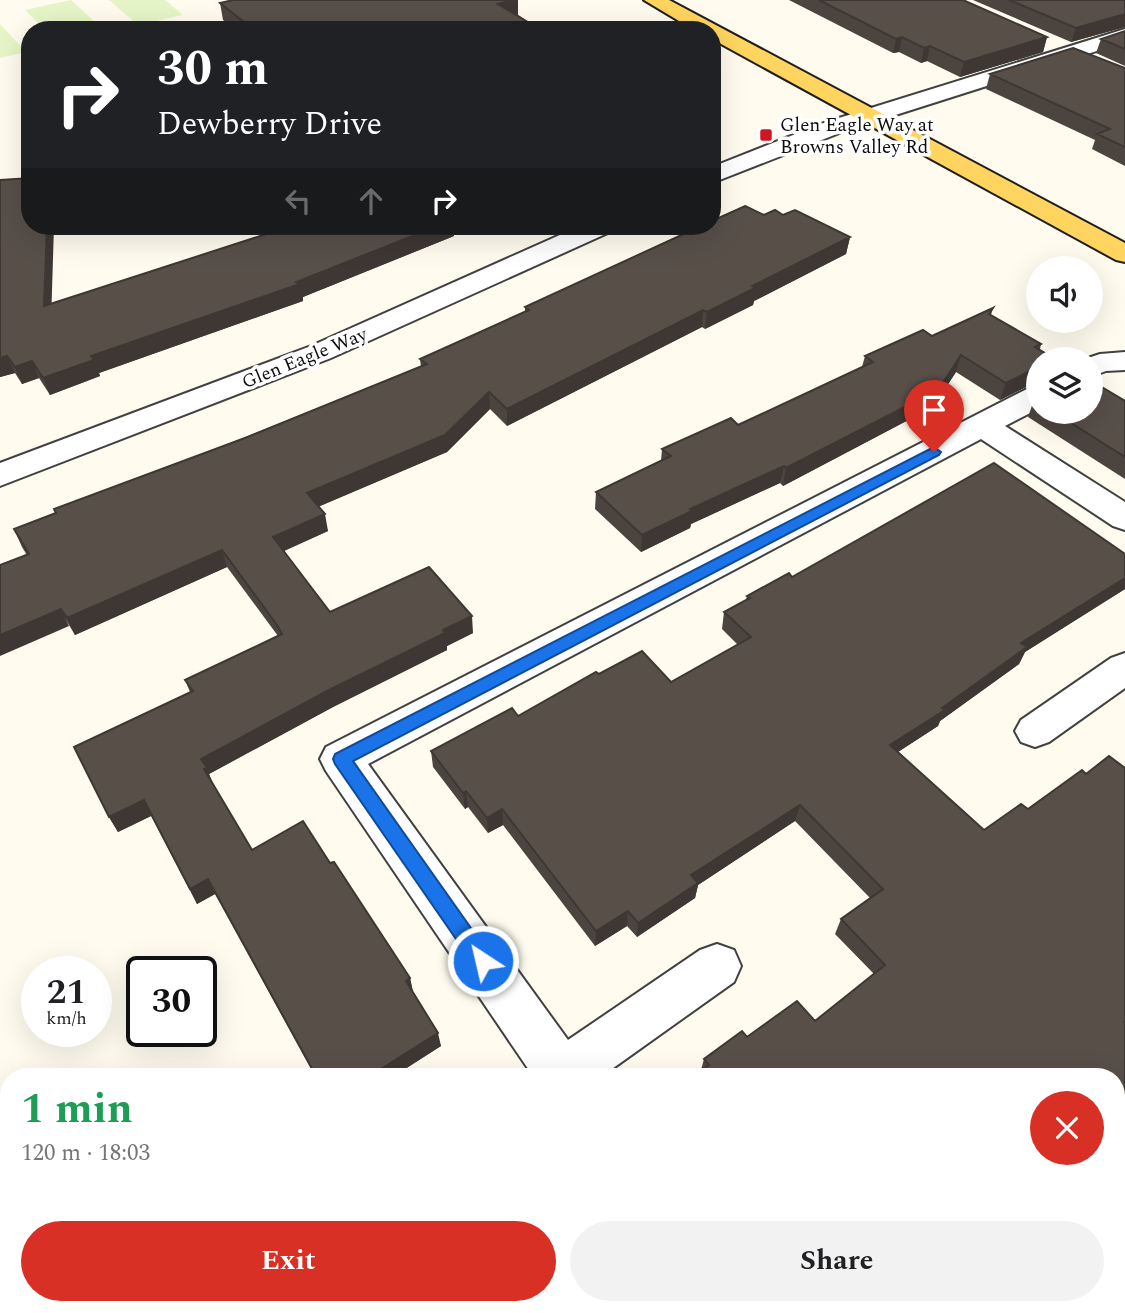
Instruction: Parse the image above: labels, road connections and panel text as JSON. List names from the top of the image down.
{
  "streets": {
    "street": ["Glen Eagle Way"]
  },
  "places": {
    "transit": ["Glen Eagle Way at Browns Valley Rd"]
  },
  "page": {
    "turn": ["30 m", "Dewberry Drive"],
    "speed": "21 km/h",
    "limit": "30",
    "heading": ["1 min", "120 m · 18:03"],
    "buttons": ["Exit", "Share"]
  }
}
